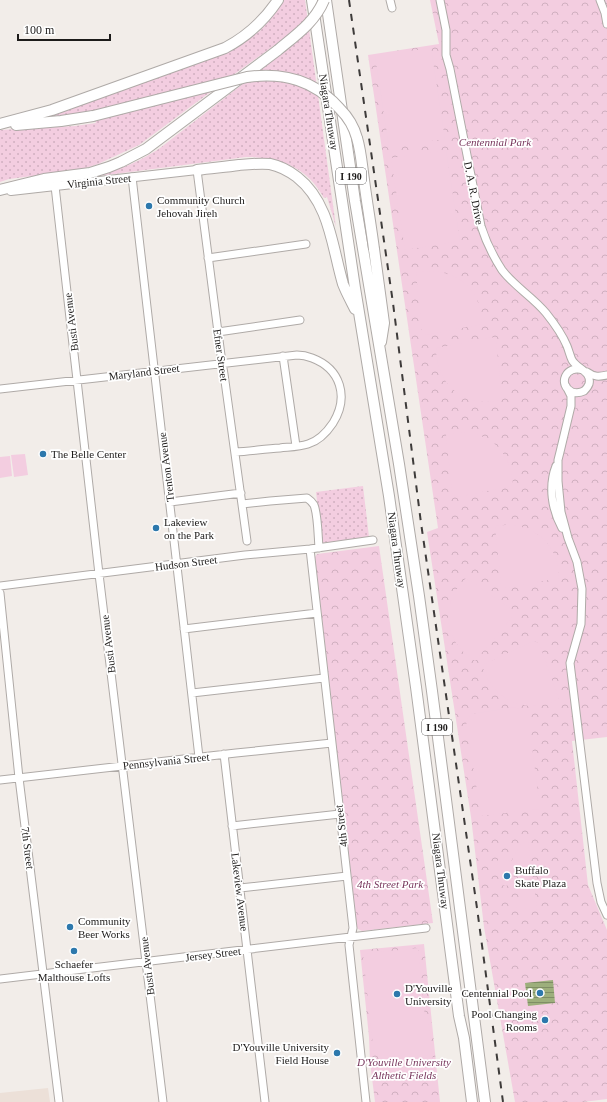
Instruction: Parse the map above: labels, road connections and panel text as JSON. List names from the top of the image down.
{
  "streets": {
    "highway": ["Niagara Thruway", "I 190"],
    "main road": ["Virginia Street"],
    "street": [
      "D. A. R. Drive",
      "Busti Avenue",
      "Efner Street",
      "Maryland Street",
      "Trenton Avenue",
      "Hudson Street",
      "Pennsylvania Street",
      "4th Street",
      "7th Street",
      "Lakeview Avenue",
      "Jersey Street"
    ]
  },
  "crossings": [
    ["Virginia Street", "Busti Avenue"],
    ["Virginia Street", "Efner Street"],
    ["Virginia Street", "Trenton Avenue"],
    ["Busti Avenue", "Maryland Street"],
    ["Busti Avenue", "Hudson Street"],
    ["Busti Avenue", "Pennsylvania Street"],
    ["Busti Avenue", "Jersey Street"],
    ["Efner Street", "Maryland Street"],
    ["Maryland Street", "Trenton Avenue"],
    ["Trenton Avenue", "Hudson Street"],
    ["Trenton Avenue", "Pennsylvania Street"],
    ["Hudson Street", "4th Street"],
    ["Pennsylvania Street", "4th Street"],
    ["Pennsylvania Street", "7th Street"],
    ["Pennsylvania Street", "Lakeview Avenue"],
    ["4th Street", "Jersey Street"],
    ["7th Street", "Jersey Street"],
    ["Lakeview Avenue", "Jersey Street"]
  ],
  "parks": ["Centennial Park", "4th Street Park", "D'Youville University Althetic Fields"],
  "places": [
    "Community Church Jehovah Jireh",
    "The Belle Center",
    "Lakeview on the Park",
    "Buffalo Skate Plaza",
    "Community Beer Works",
    "Schaefer Malthouse Lofts",
    "Centennial Pool",
    "D'Youville University",
    "Pool Changing Rooms",
    "D'Youville University Field House"
  ],
  "scale_bar": "100 m"
}
